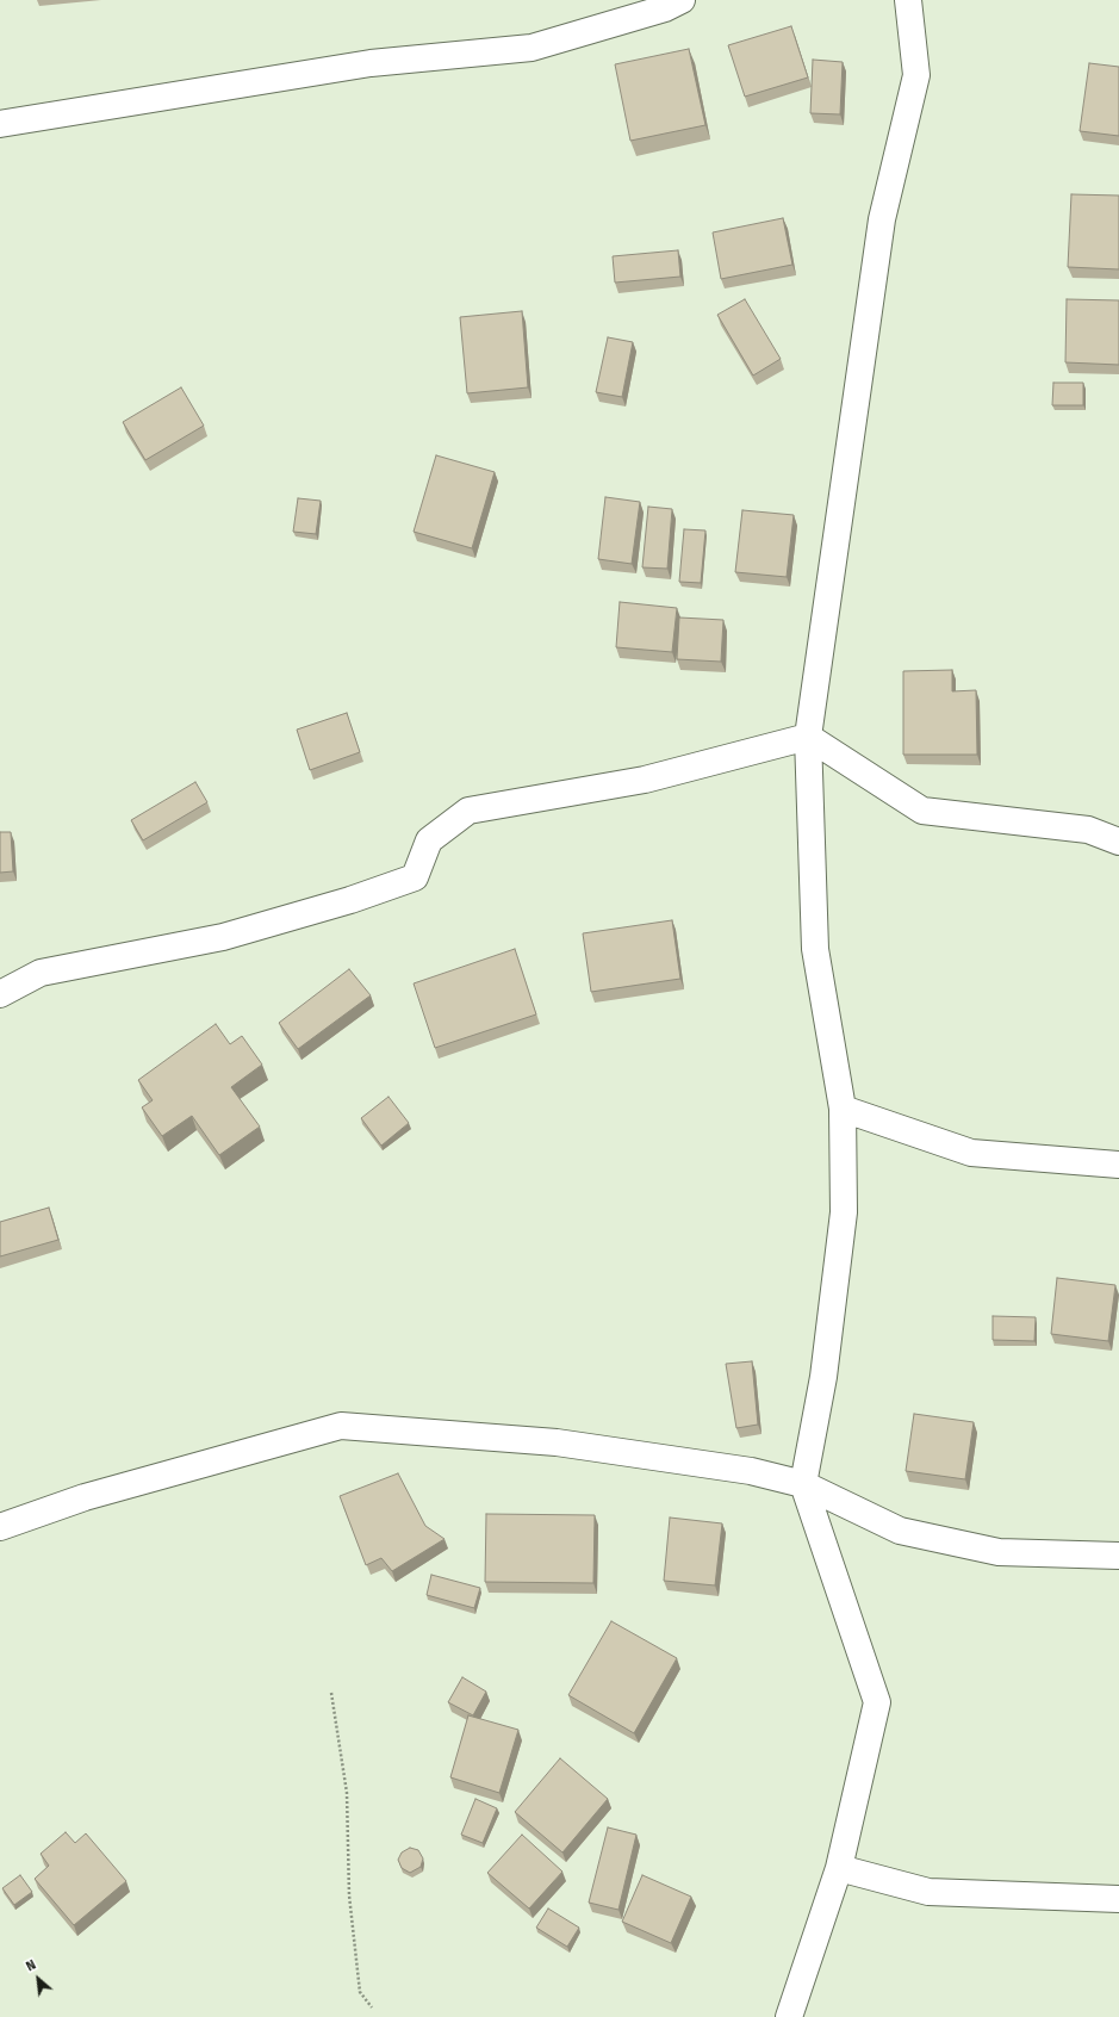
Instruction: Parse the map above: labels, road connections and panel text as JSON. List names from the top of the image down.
{
  "north": "top left"
}
